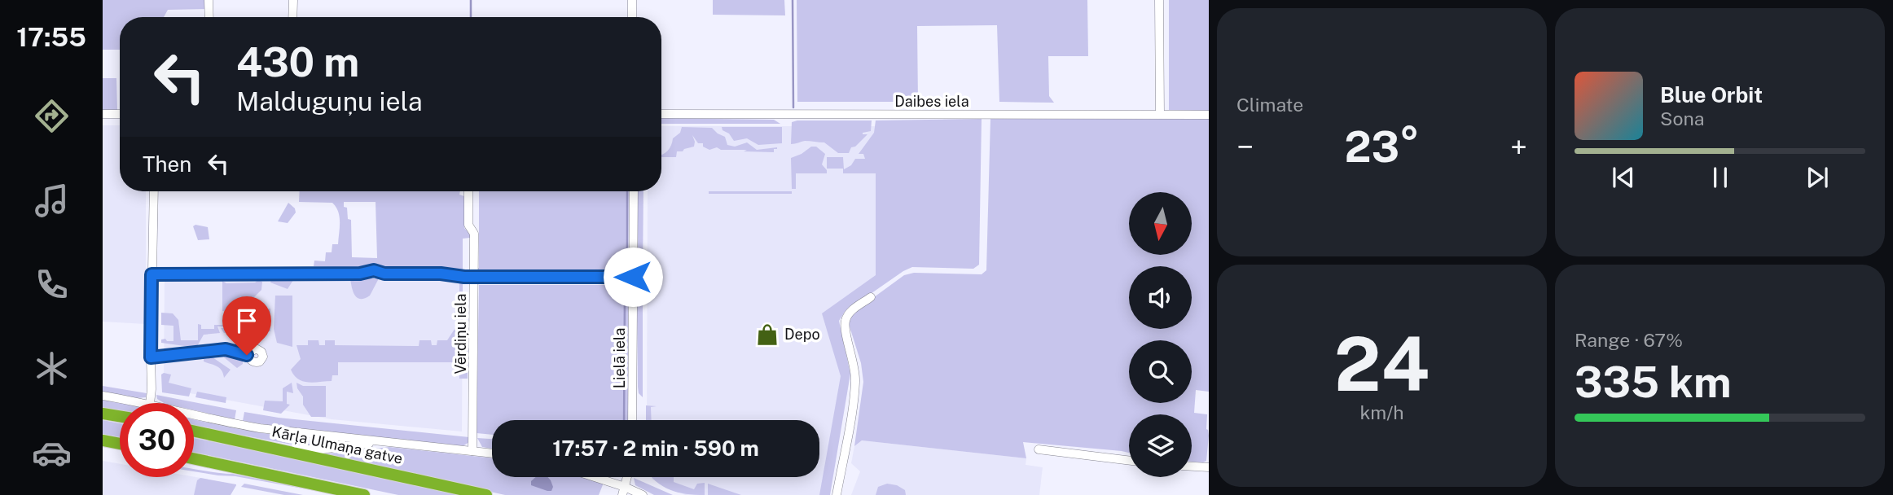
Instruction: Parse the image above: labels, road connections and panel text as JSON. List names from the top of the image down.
{
  "streets": {
    "highway": ["Kārļa Ulmaņa gatve"],
    "street": ["Daibes iela", "Vērdiņu iela", "Lielā iela"]
  },
  "places": {
    "shop": ["Depo"]
  },
  "north": "bottom",
  "page": {
    "tabs": "17:55",
    "tile": [
      "Climate",
      ["24", "km/h"],
      ["Range · 67%", "335 km"]
    ],
    "turn": ["430 m", "Malduguņu iela"],
    "song": ["Blue Orbit", "Sona"],
    "heat": ["−", "23°", "+"],
    "then": "Then",
    "limit": "30",
    "trip": "17:57 · 2 min · 590 m"
  }
}
